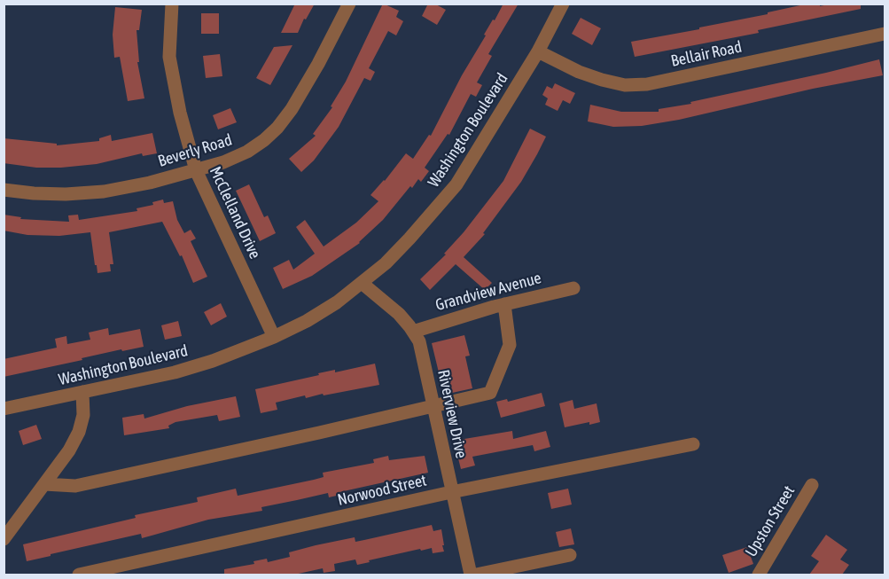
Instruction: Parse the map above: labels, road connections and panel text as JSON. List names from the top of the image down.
{
  "streets": {
    "street": [
      "Bellair Road",
      "Washington Boulevard",
      "Beverly Road",
      "McClelland Drive",
      "Grandview Avenue",
      "Riverview Drive",
      "Norwood Street",
      "Upston Street"
    ]
  },
  "crossings": [
    ["Bellair Road", "Washington Boulevard"],
    ["Washington Boulevard", "McClelland Drive"],
    ["Washington Boulevard", "Riverview Drive"],
    ["Beverly Road", "McClelland Drive"],
    ["Grandview Avenue", "Riverview Drive"],
    ["Riverview Drive", "Norwood Street"]
  ]
}
